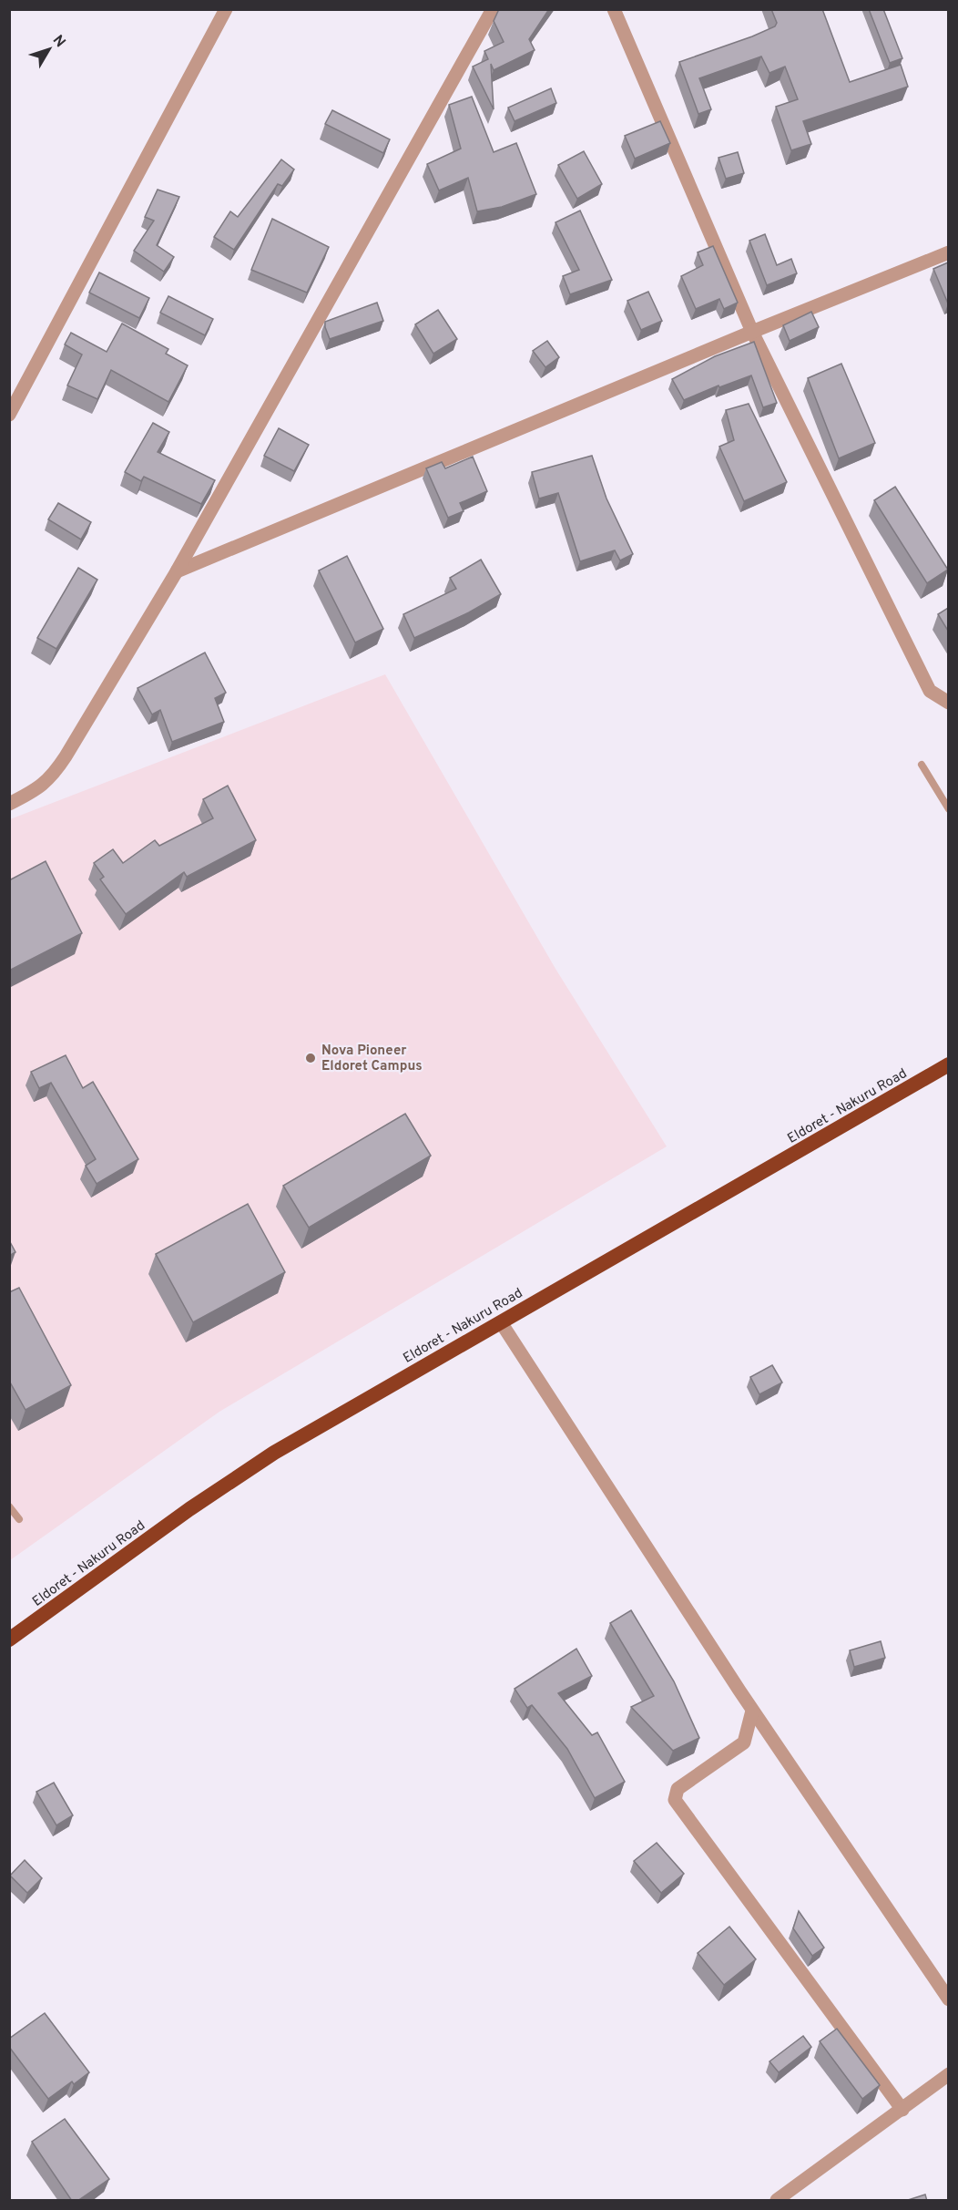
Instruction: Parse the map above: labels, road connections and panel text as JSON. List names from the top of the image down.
{
  "streets": {
    "highway": ["Eldoret - Nakuru Road"]
  },
  "places": ["Nova Pioneer Eldoret Campus"],
  "north": "top right"
}
